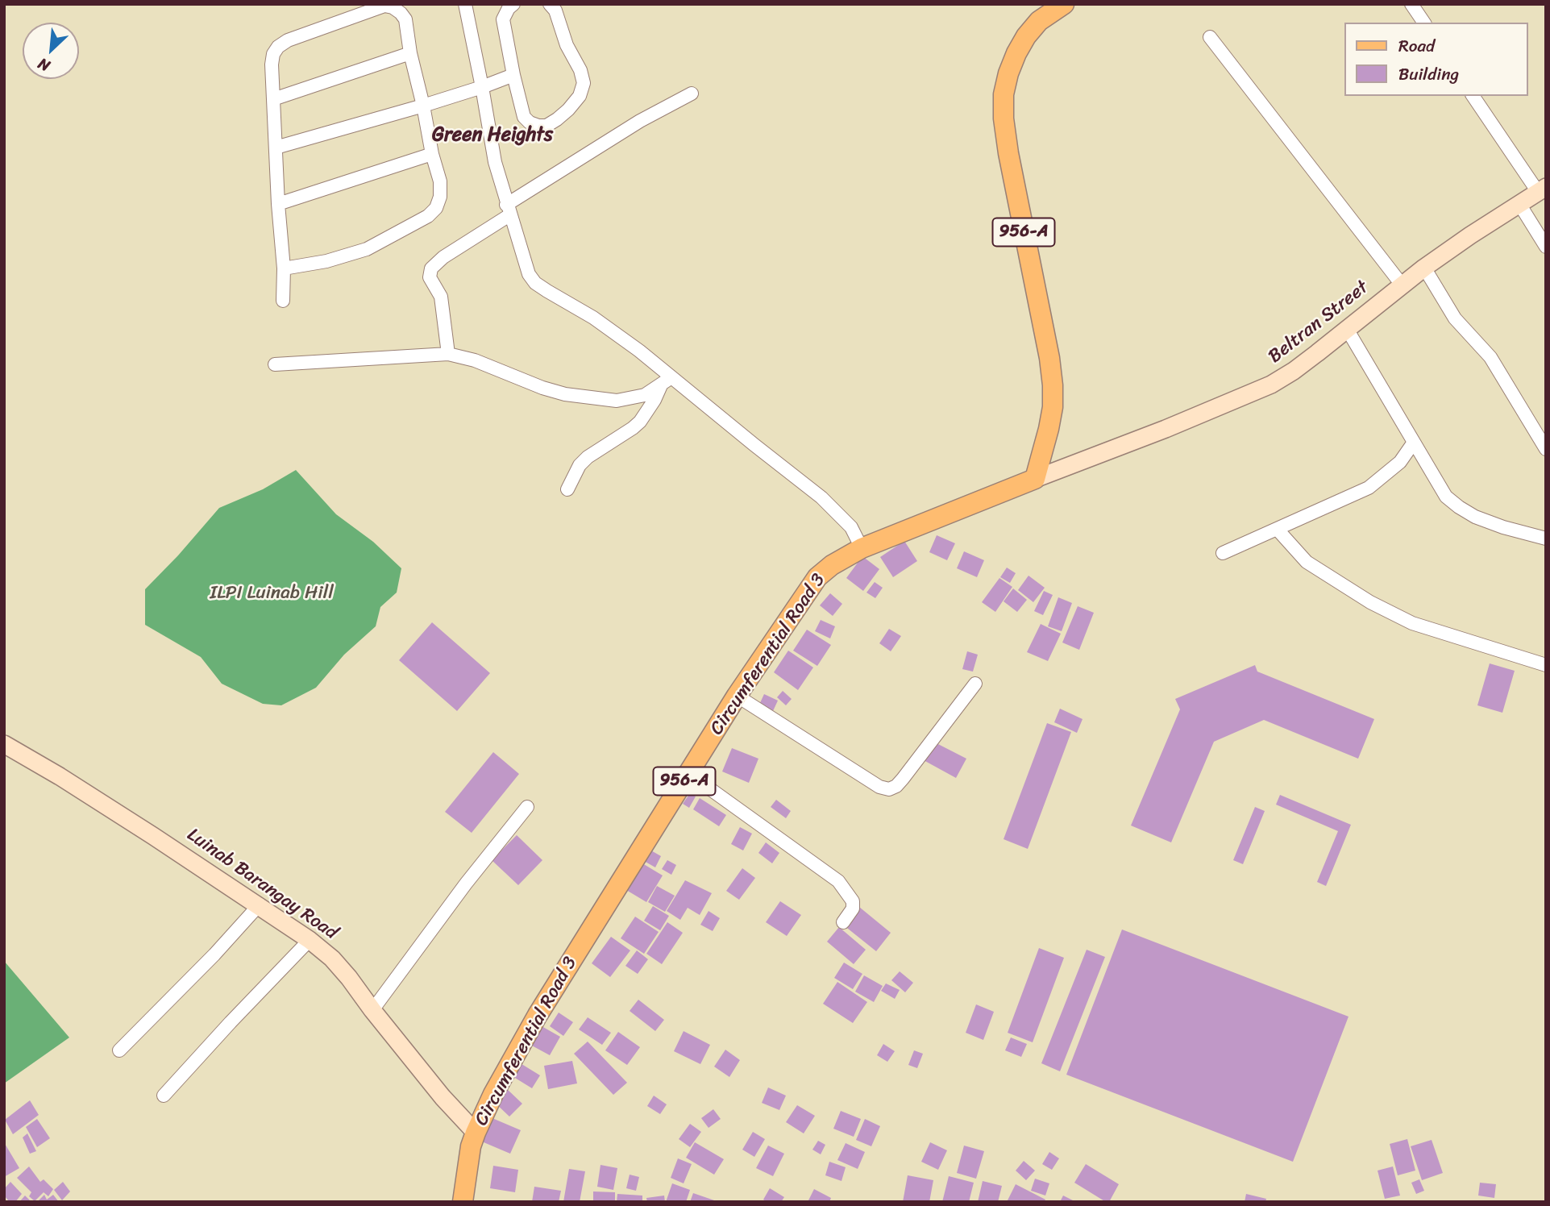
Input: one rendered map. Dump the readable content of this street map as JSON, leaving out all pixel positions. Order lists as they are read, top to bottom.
{
  "streets": {
    "main road": ["956-A", "Circumferential Road 3"],
    "street": ["Beltran Street", "Luinab Barangay Road"]
  },
  "crossings": [
    ["956-A", "Beltran Street"],
    ["956-A", "Circumferential Road 3"],
    ["Beltran Street", "Circumferential Road 3"],
    ["Circumferential Road 3", "Luinab Barangay Road"]
  ],
  "districts": ["Green Heights"],
  "parks": ["ILPI Luinab Hill"],
  "legend": ["Road", "Building"],
  "north": "bottom left"
}
